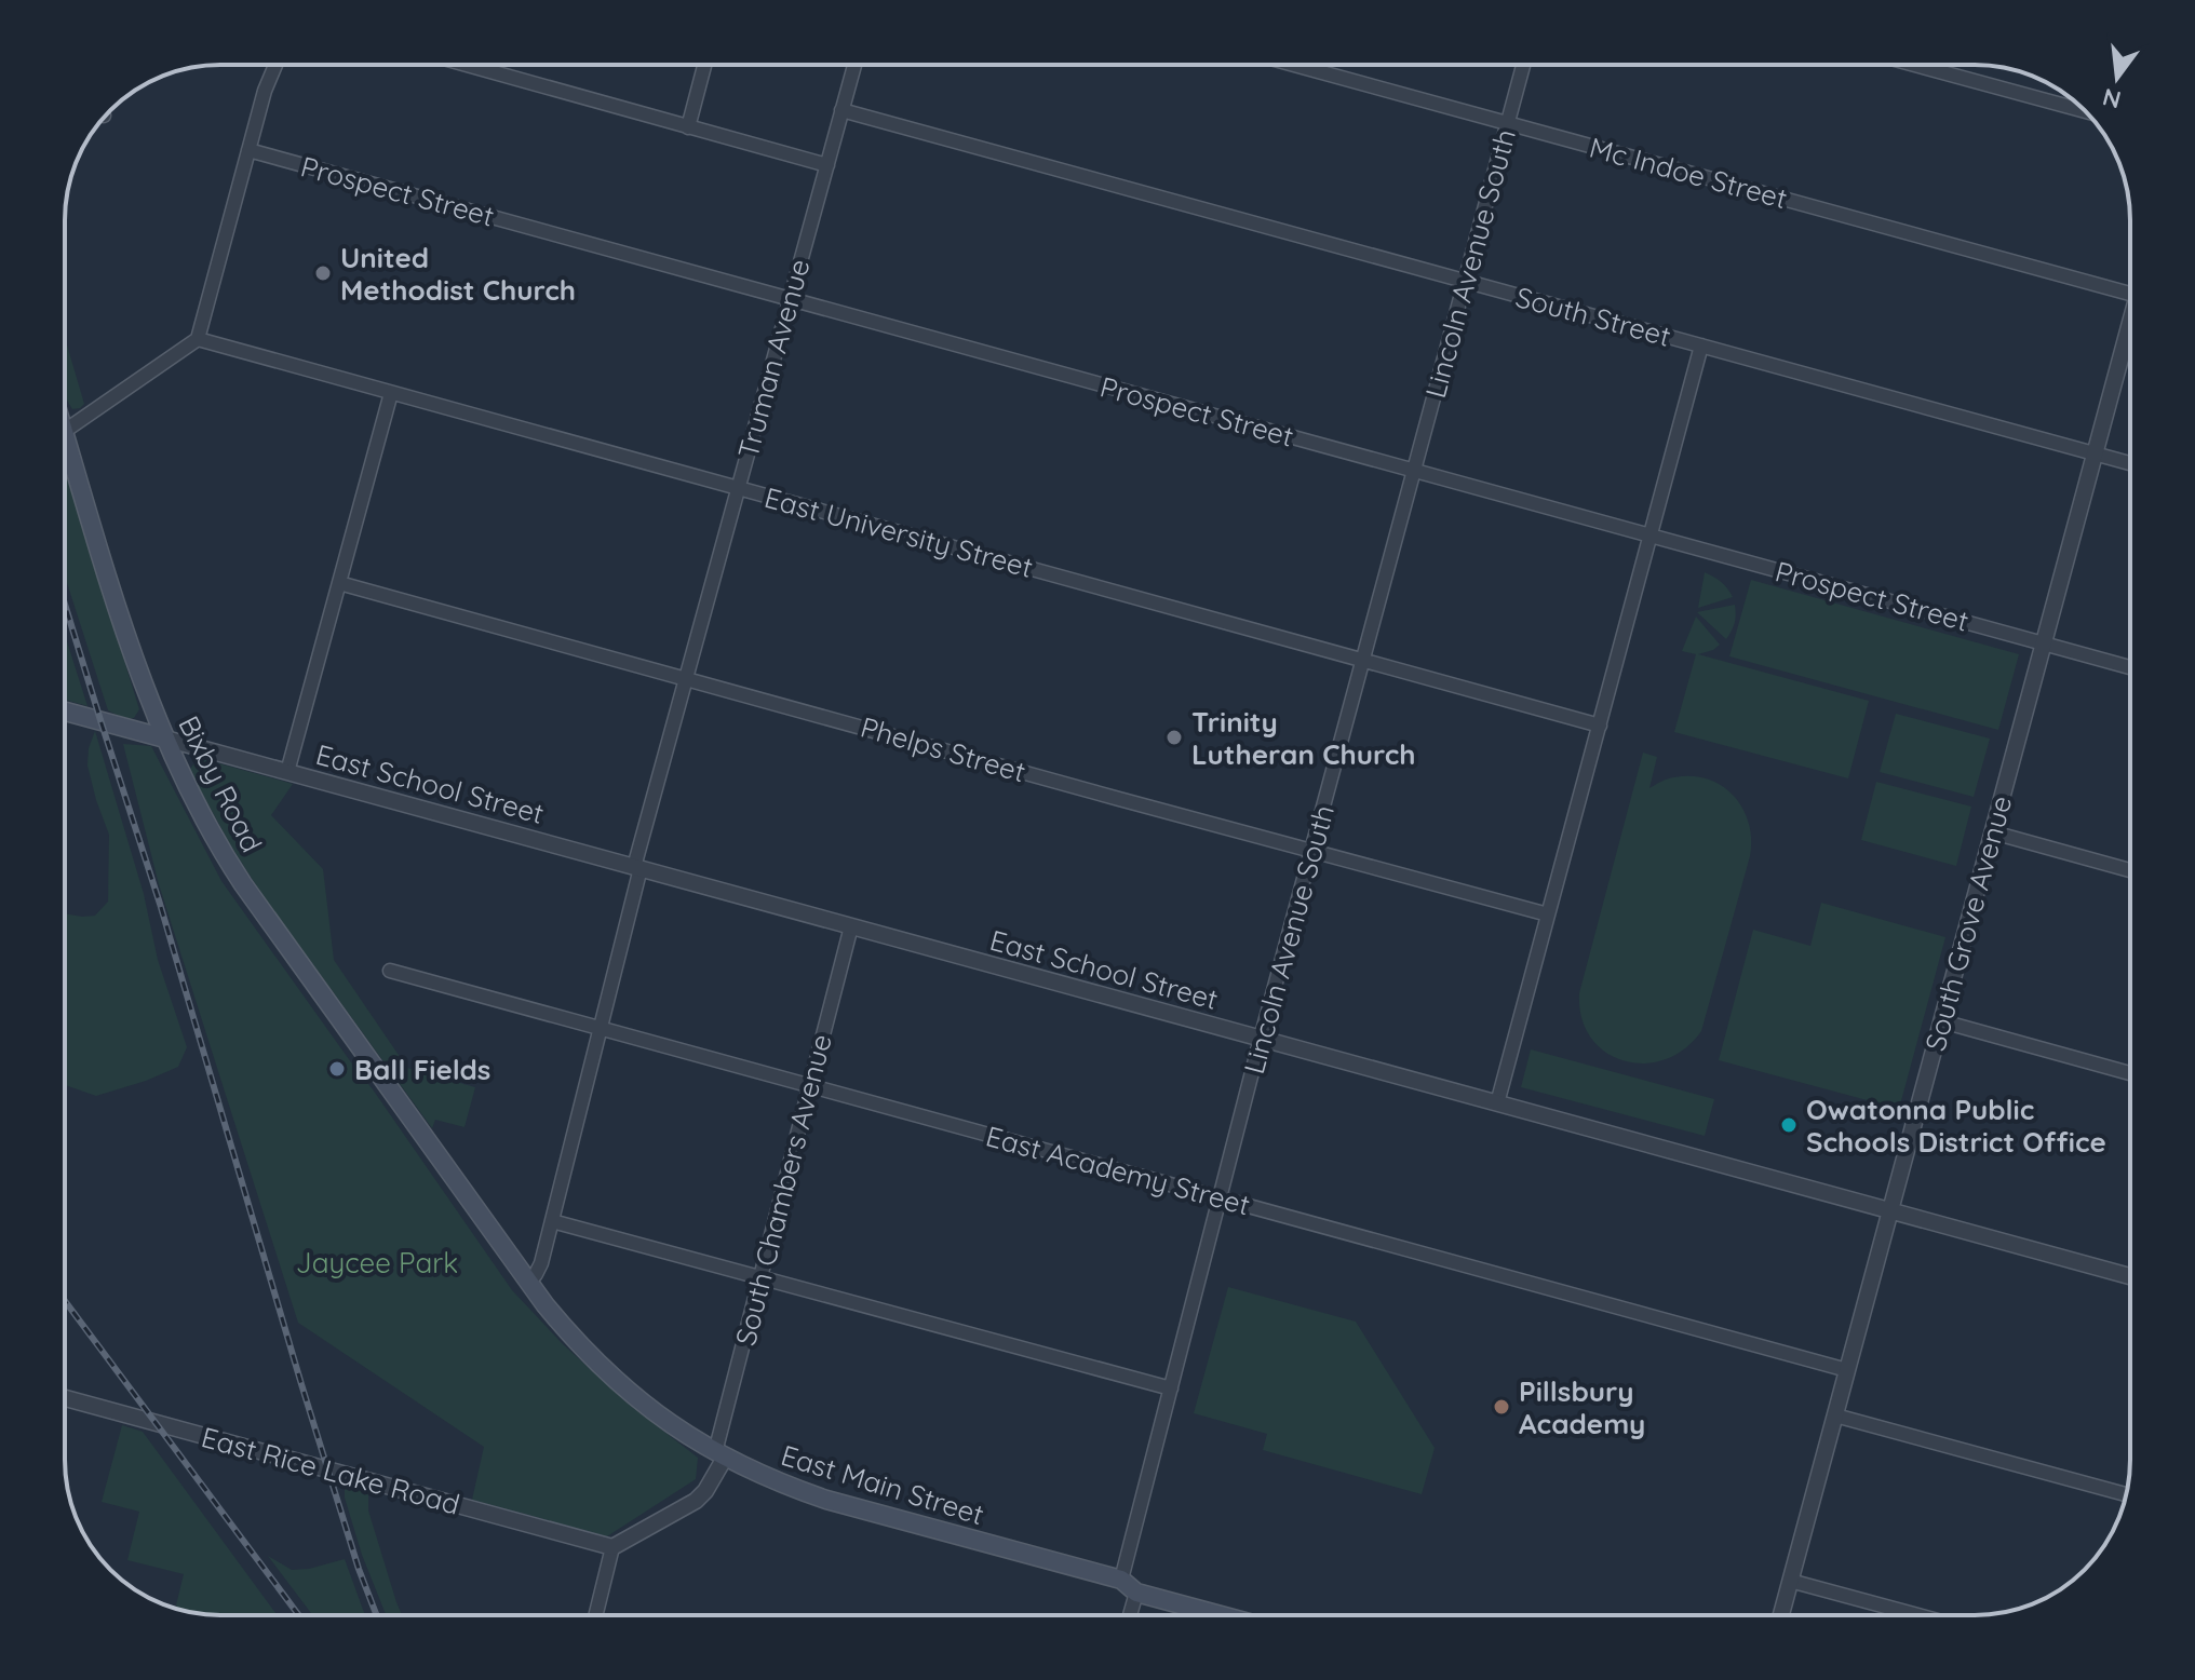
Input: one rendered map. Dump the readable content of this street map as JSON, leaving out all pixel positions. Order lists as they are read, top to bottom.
{
  "streets": {
    "main road": ["Bixby Road", "East School Street", "East Main Street"],
    "street": [
      "Mc Indoe Street",
      "Prospect Street",
      "Lincoln Avenue South",
      "South Street",
      "Truman Avenue",
      "East University Street",
      "Phelps Street",
      "South Grove Avenue",
      "East Academy Street",
      "South Chambers Avenue",
      "East Rice Lake Road"
    ]
  },
  "crossings": [
    ["Mc Indoe Street", "Lincoln Avenue South"],
    ["Prospect Street", "Lincoln Avenue South"],
    ["Prospect Street", "Truman Avenue"],
    ["Prospect Street", "South Grove Avenue"],
    ["Lincoln Avenue South", "South Street"],
    ["Lincoln Avenue South", "East University Street"],
    ["Lincoln Avenue South", "Phelps Street"],
    ["Lincoln Avenue South", "East School Street"],
    ["Lincoln Avenue South", "East Academy Street"],
    ["Lincoln Avenue South", "East Main Street"],
    ["South Street", "Truman Avenue"],
    ["South Street", "South Grove Avenue"],
    ["Truman Avenue", "East University Street"],
    ["Truman Avenue", "Phelps Street"],
    ["Truman Avenue", "East School Street"],
    ["Truman Avenue", "East Academy Street"],
    ["Truman Avenue", "East Main Street"],
    ["Bixby Road", "East School Street"],
    ["Bixby Road", "East Main Street"],
    ["East School Street", "South Grove Avenue"],
    ["East School Street", "South Chambers Avenue"],
    ["South Grove Avenue", "East Academy Street"],
    ["East Academy Street", "South Chambers Avenue"],
    ["South Chambers Avenue", "East Rice Lake Road"],
    ["South Chambers Avenue", "East Main Street"]
  ],
  "parks": ["Jaycee Park"],
  "places": [
    "United Methodist Church",
    "Trinity Lutheran Church",
    "Ball Fields",
    "Owatonna Public Schools District Office",
    "Pillsbury Academy"
  ],
  "north": "bottom"
}
